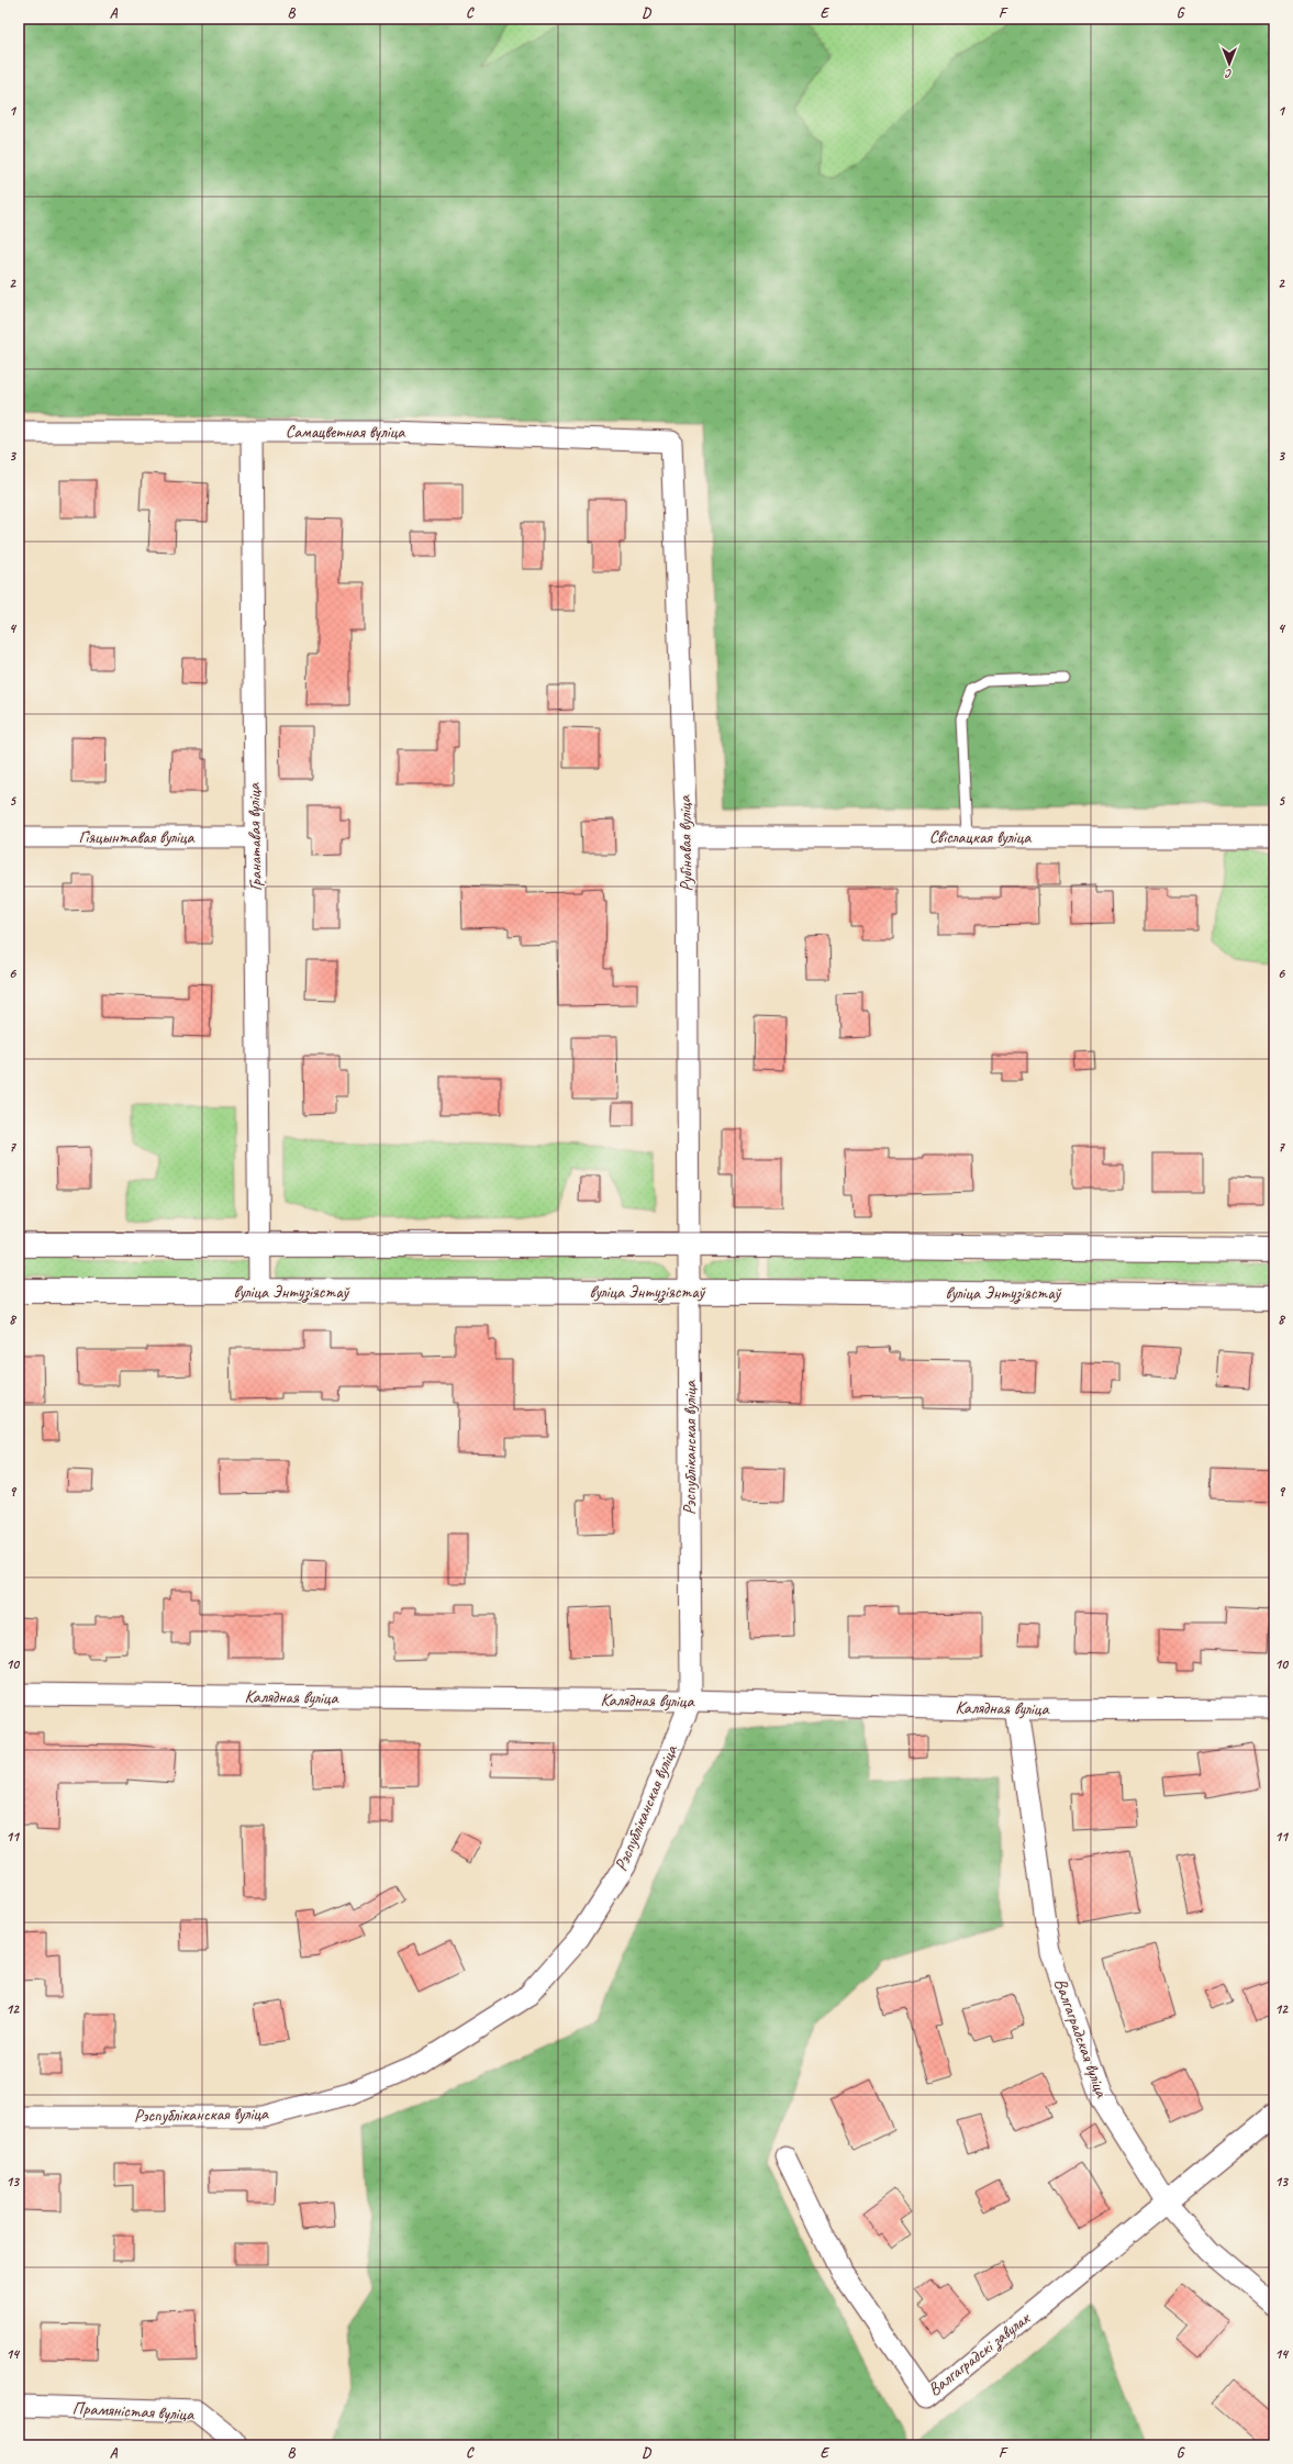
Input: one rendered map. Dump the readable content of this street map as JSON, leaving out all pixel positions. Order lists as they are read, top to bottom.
{
  "streets": {
    "street": [
      "Самацветная вуліца",
      "Гіяцынтавая вуліца",
      "Гранатавая вуліца",
      "Свіслацкая вуліца",
      "Рубінавая вуліца",
      "вуліца Энтузіястаў",
      "Рэспубліканская вуліца",
      "Калядная вуліца",
      "Валгаградская вуліца",
      "Валгаградскі завулак",
      "Прамяністая вуліца"
    ]
  },
  "crossings": [
    ["Самацветная вуліца", "Гранатавая вуліца"],
    ["Самацветная вуліца", "Рубінавая вуліца"],
    ["Гіяцынтавая вуліца", "Гранатавая вуліца"],
    ["Гранатавая вуліца", "вуліца Энтузіястаў"],
    ["Свіслацкая вуліца", "Рубінавая вуліца"],
    ["Рубінавая вуліца", "вуліца Энтузіястаў"],
    ["Рубінавая вуліца", "Рэспубліканская вуліца"],
    ["вуліца Энтузіястаў", "Рэспубліканская вуліца"],
    ["Рэспубліканская вуліца", "Калядная вуліца"],
    ["Калядная вуліца", "Валгаградская вуліца"],
    ["Валгаградская вуліца", "Валгаградскі завулак"]
  ],
  "north": "bottom",
  "grid": {
    "columns": [
      "A",
      "B",
      "C",
      "D",
      "E",
      "F",
      "G"
    ],
    "rows": [
      "1",
      "2",
      "3",
      "4",
      "5",
      "6",
      "7",
      "8",
      "9",
      "10",
      "11",
      "12",
      "13",
      "14"
    ]
  }
}
